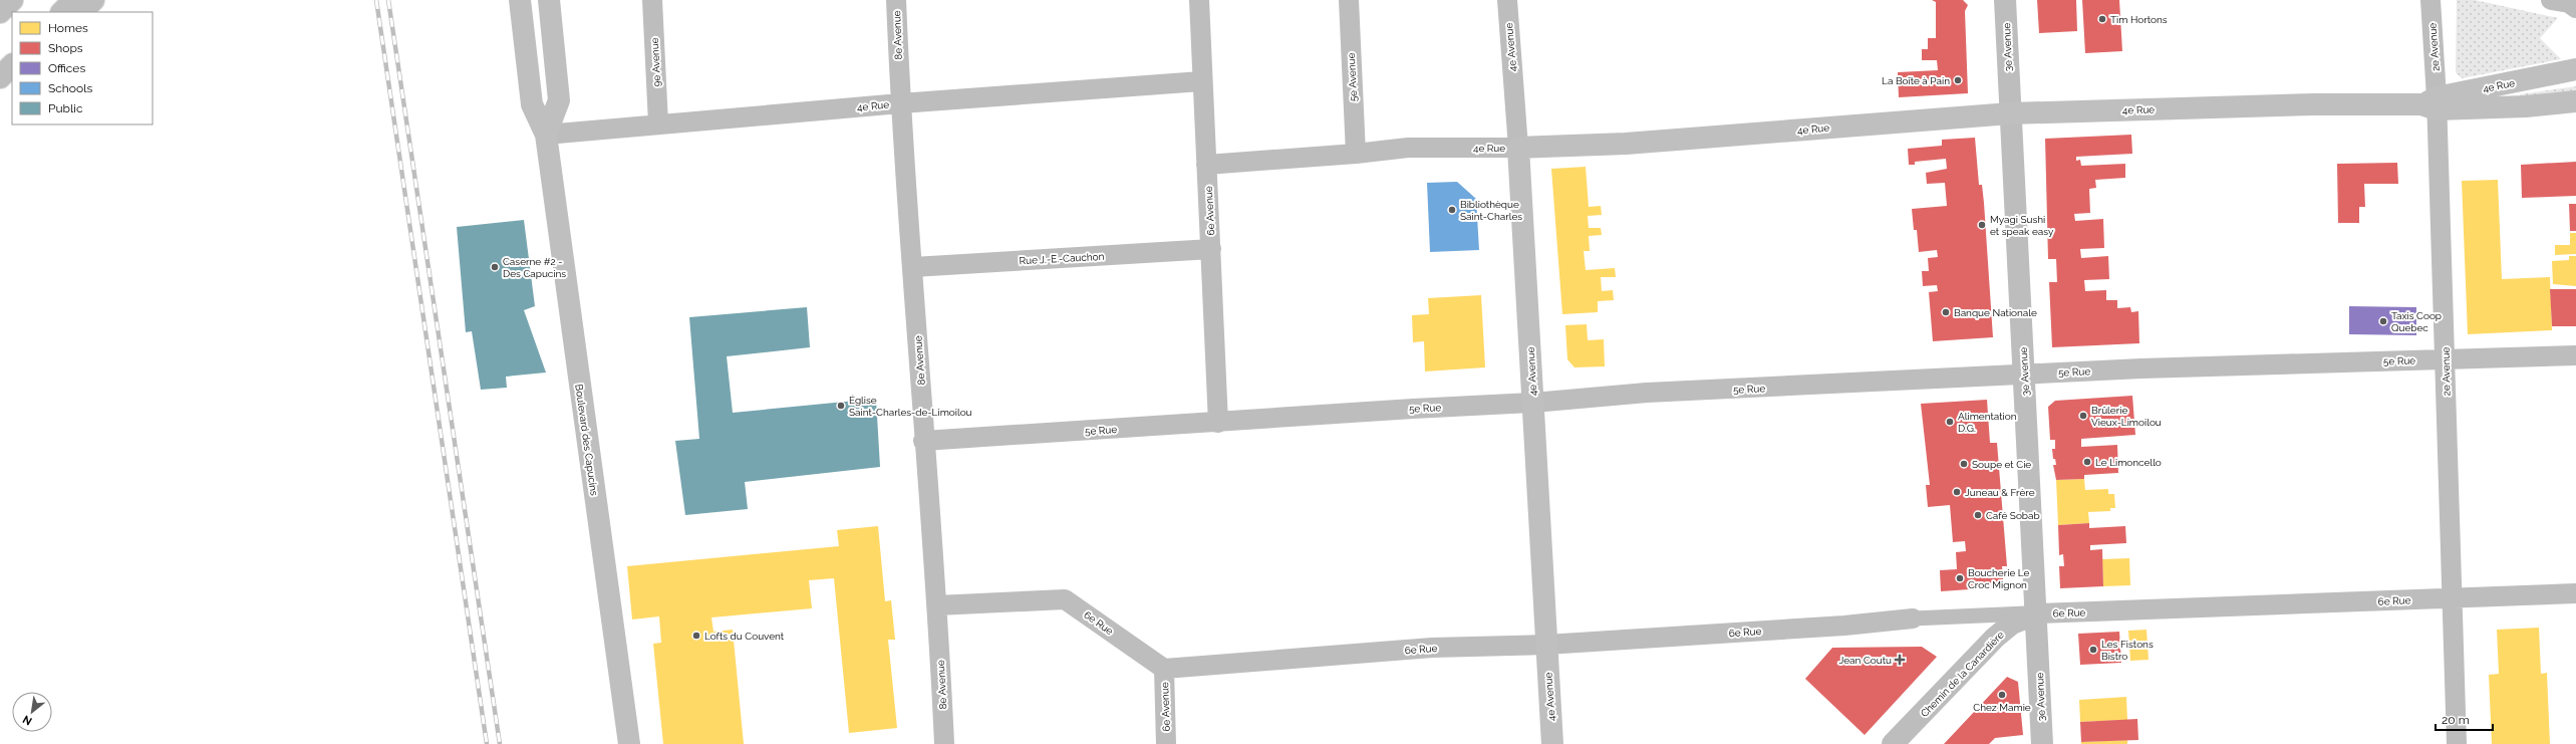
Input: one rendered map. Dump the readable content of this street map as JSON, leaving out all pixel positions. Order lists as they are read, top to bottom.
{
  "streets": {
    "main road": [
      "4e Avenue",
      "3e Avenue",
      "4e Rue",
      "Boulevard des Capucins",
      "Chemin de la Canardière"
    ],
    "street": [
      "8e Avenue",
      "2e Avenue",
      "9e Avenue",
      "5e Avenue",
      "6e Avenue",
      "Rue J.-E.-Cauchon",
      "5e Rue",
      "6e Rue"
    ]
  },
  "crossings": [
    ["8e Avenue", "4e Rue"],
    ["8e Avenue", "Rue J.-E.-Cauchon"],
    ["8e Avenue", "5e Rue"],
    ["8e Avenue", "6e Rue"],
    ["4e Avenue", "4e Rue"],
    ["4e Avenue", "5e Rue"],
    ["4e Avenue", "6e Rue"],
    ["3e Avenue", "4e Rue"],
    ["3e Avenue", "5e Rue"],
    ["3e Avenue", "6e Rue"],
    ["3e Avenue", "Chemin de la Canardière"],
    ["2e Avenue", "4e Rue"],
    ["2e Avenue", "5e Rue"],
    ["2e Avenue", "6e Rue"],
    ["9e Avenue", "4e Rue"],
    ["5e Avenue", "4e Rue"],
    ["4e Rue", "6e Avenue"],
    ["4e Rue", "Boulevard des Capucins"],
    ["6e Avenue", "Rue J.-E.-Cauchon"],
    ["6e Avenue", "5e Rue"],
    ["6e Avenue", "6e Rue"],
    ["6e Rue", "Chemin de la Canardière"]
  ],
  "places": {
    "other": [
      "Tim Hortons",
      "La Boîte à Pain",
      "Bibliothèque Saint-Charles",
      "Myagi Sushi et speak easy",
      "Caserne #2 - Des Capucins",
      "Banque Nationale",
      "Taxis Coop Quebec",
      "Église Saint-Charles-de-Limoilou",
      "Brûlerie Vieux-Limoilou",
      "Alimentation D.G.",
      "Le Limoncello",
      "Soupe et Cie",
      "Juneau & Frère",
      "Café Sobab",
      "Boucherie Le Croc Mignon",
      "Lofts du Couvent",
      "Les Fistons Bistro",
      "Chez Mamie"
    ],
    "health": ["Jean Coutu"]
  },
  "legend": [
    "Homes",
    "Shops",
    "Offices",
    "Schools",
    "Public"
  ],
  "scale_bar": "20 m",
  "north": "bottom left"
}
